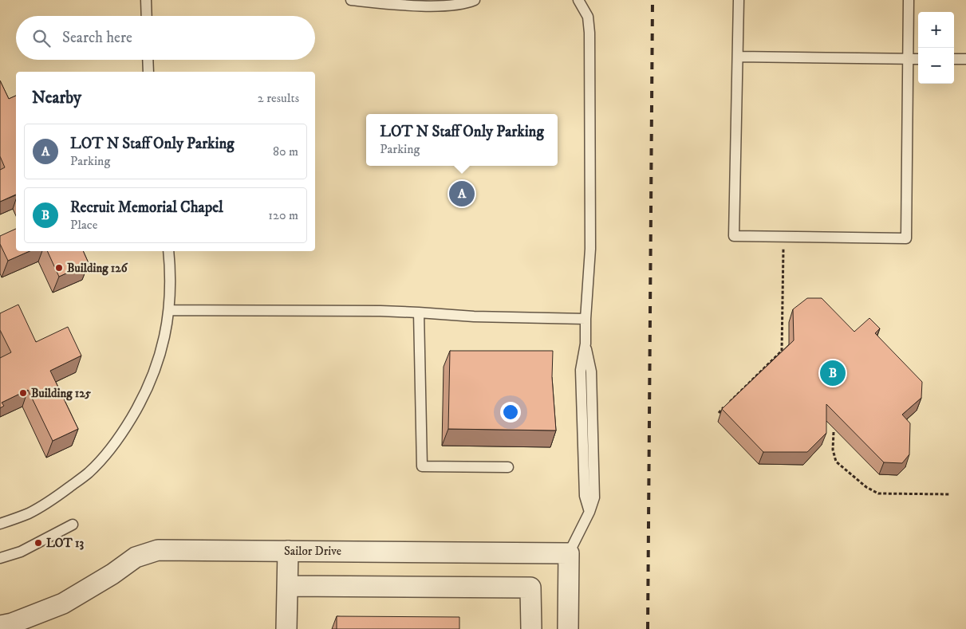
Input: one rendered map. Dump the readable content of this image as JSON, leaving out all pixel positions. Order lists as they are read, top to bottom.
{
  "streets": {
    "street": ["Sailor Drive"]
  },
  "places": ["Building 126", "Building 125", "LOT 13"],
  "page": {
    "map_buttons": ["+", "−"],
    "search": "Search here",
    "heading": ["Nearby", "2 results"],
    "popup": ["LOT N Staff Only Parking", "Parking"],
    "list": [
      {
        "mark": "A",
        "name": "LOT N Staff Only Parking",
        "note": "Parking",
        "value": "80 m"
      },
      {
        "mark": "B",
        "name": "Recruit Memorial Chapel",
        "note": "Place",
        "value": "120 m"
      }
    ],
    "pins": ["A", "B"]
  }
}
